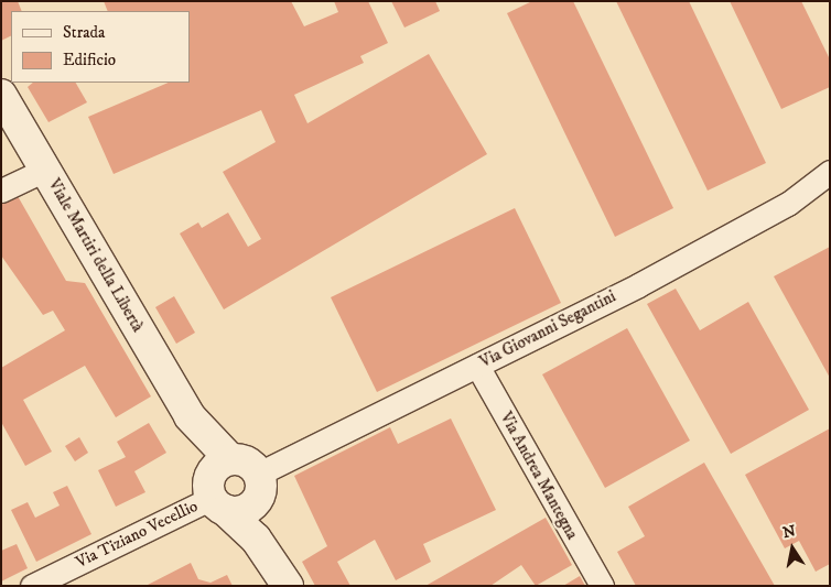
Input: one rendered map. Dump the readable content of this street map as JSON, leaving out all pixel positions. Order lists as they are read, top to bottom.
{
  "streets": {
    "street": [
      "Viale Martiri della Libertà",
      "Via Giovanni Segantini",
      "Via Andrea Mantegna",
      "Via Tiziano Vecellio"
    ]
  },
  "crossings": [
    ["Viale Martiri della Libertà", "Via Giovanni Segantini"],
    ["Viale Martiri della Libertà", "Via Tiziano Vecellio"],
    ["Via Giovanni Segantini", "Via Andrea Mantegna"]
  ],
  "legend": ["Strada", "Edificio"],
  "north": "top"
}
